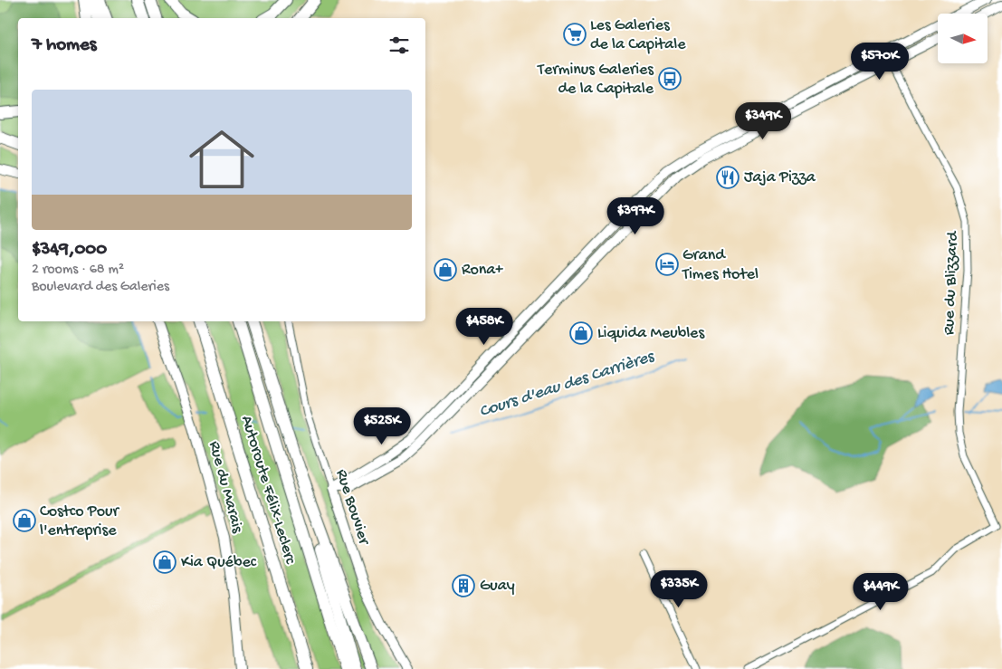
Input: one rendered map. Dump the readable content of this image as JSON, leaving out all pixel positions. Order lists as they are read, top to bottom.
{
  "streets": {
    "highway": ["Autoroute Félix-Leclerc"],
    "street": ["Rue du Blizzard", "Rue du Marais", "Rue Bouvier"]
  },
  "water": ["Cours d'eau des Carrières"],
  "places": {
    "supermarket": ["Les Galeries de la Capitale"],
    "bus stop": ["Terminus Galeries de la Capitale"],
    "restaurant": ["Jaja Pizza"],
    "hotel": ["Grand Times Hotel"],
    "shop": [
      "Rona+",
      "Liquida Meubles",
      "Costco Pour l'entreprise",
      "Kia Québec"
    ],
    "building": ["Guay"]
  },
  "north": "right",
  "page": {
    "heading": "7 homes",
    "price": [
      "$570K",
      "$349K",
      "$397K",
      "$458K",
      "$525K",
      "$335K",
      "$449K"
    ],
    "list": [
      {
        "name": "$349,000",
        "note": "2 rooms · 68 m² · Boulevard des Galeries"
      }
    ]
  }
}
